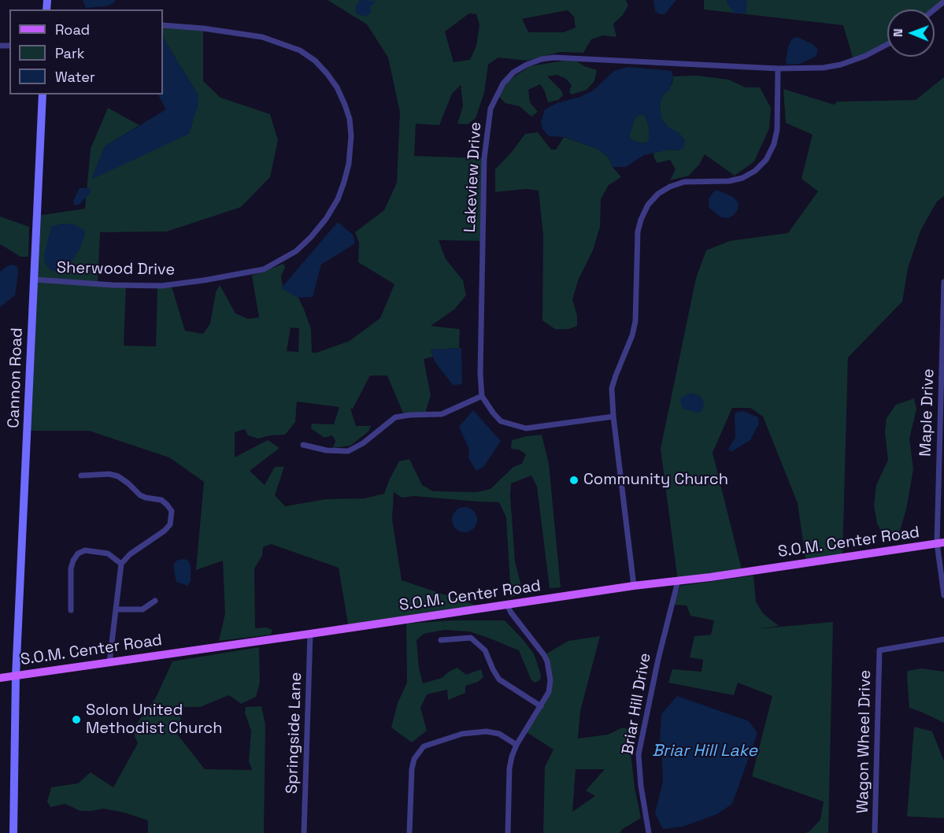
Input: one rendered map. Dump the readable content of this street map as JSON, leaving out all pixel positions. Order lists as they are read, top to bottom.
{
  "streets": {
    "main road": ["Cannon Road", "S.O.M. Center Road"],
    "street": [
      "Lakeview Drive",
      "Sherwood Drive",
      "Maple Drive",
      "Briar Hill Drive",
      "Springside Lane",
      "Wagon Wheel Drive"
    ]
  },
  "crossings": [
    ["Sherwood Drive", "Cannon Road"],
    ["Cannon Road", "S.O.M. Center Road"],
    ["Maple Drive", "S.O.M. Center Road"],
    ["S.O.M. Center Road", "Briar Hill Drive"],
    ["S.O.M. Center Road", "Springside Lane"]
  ],
  "water": ["Briar Hill Lake"],
  "places": ["Community Church", "Solon United Methodist Church"],
  "legend": ["Road", "Park", "Water"],
  "north": "left"
}
